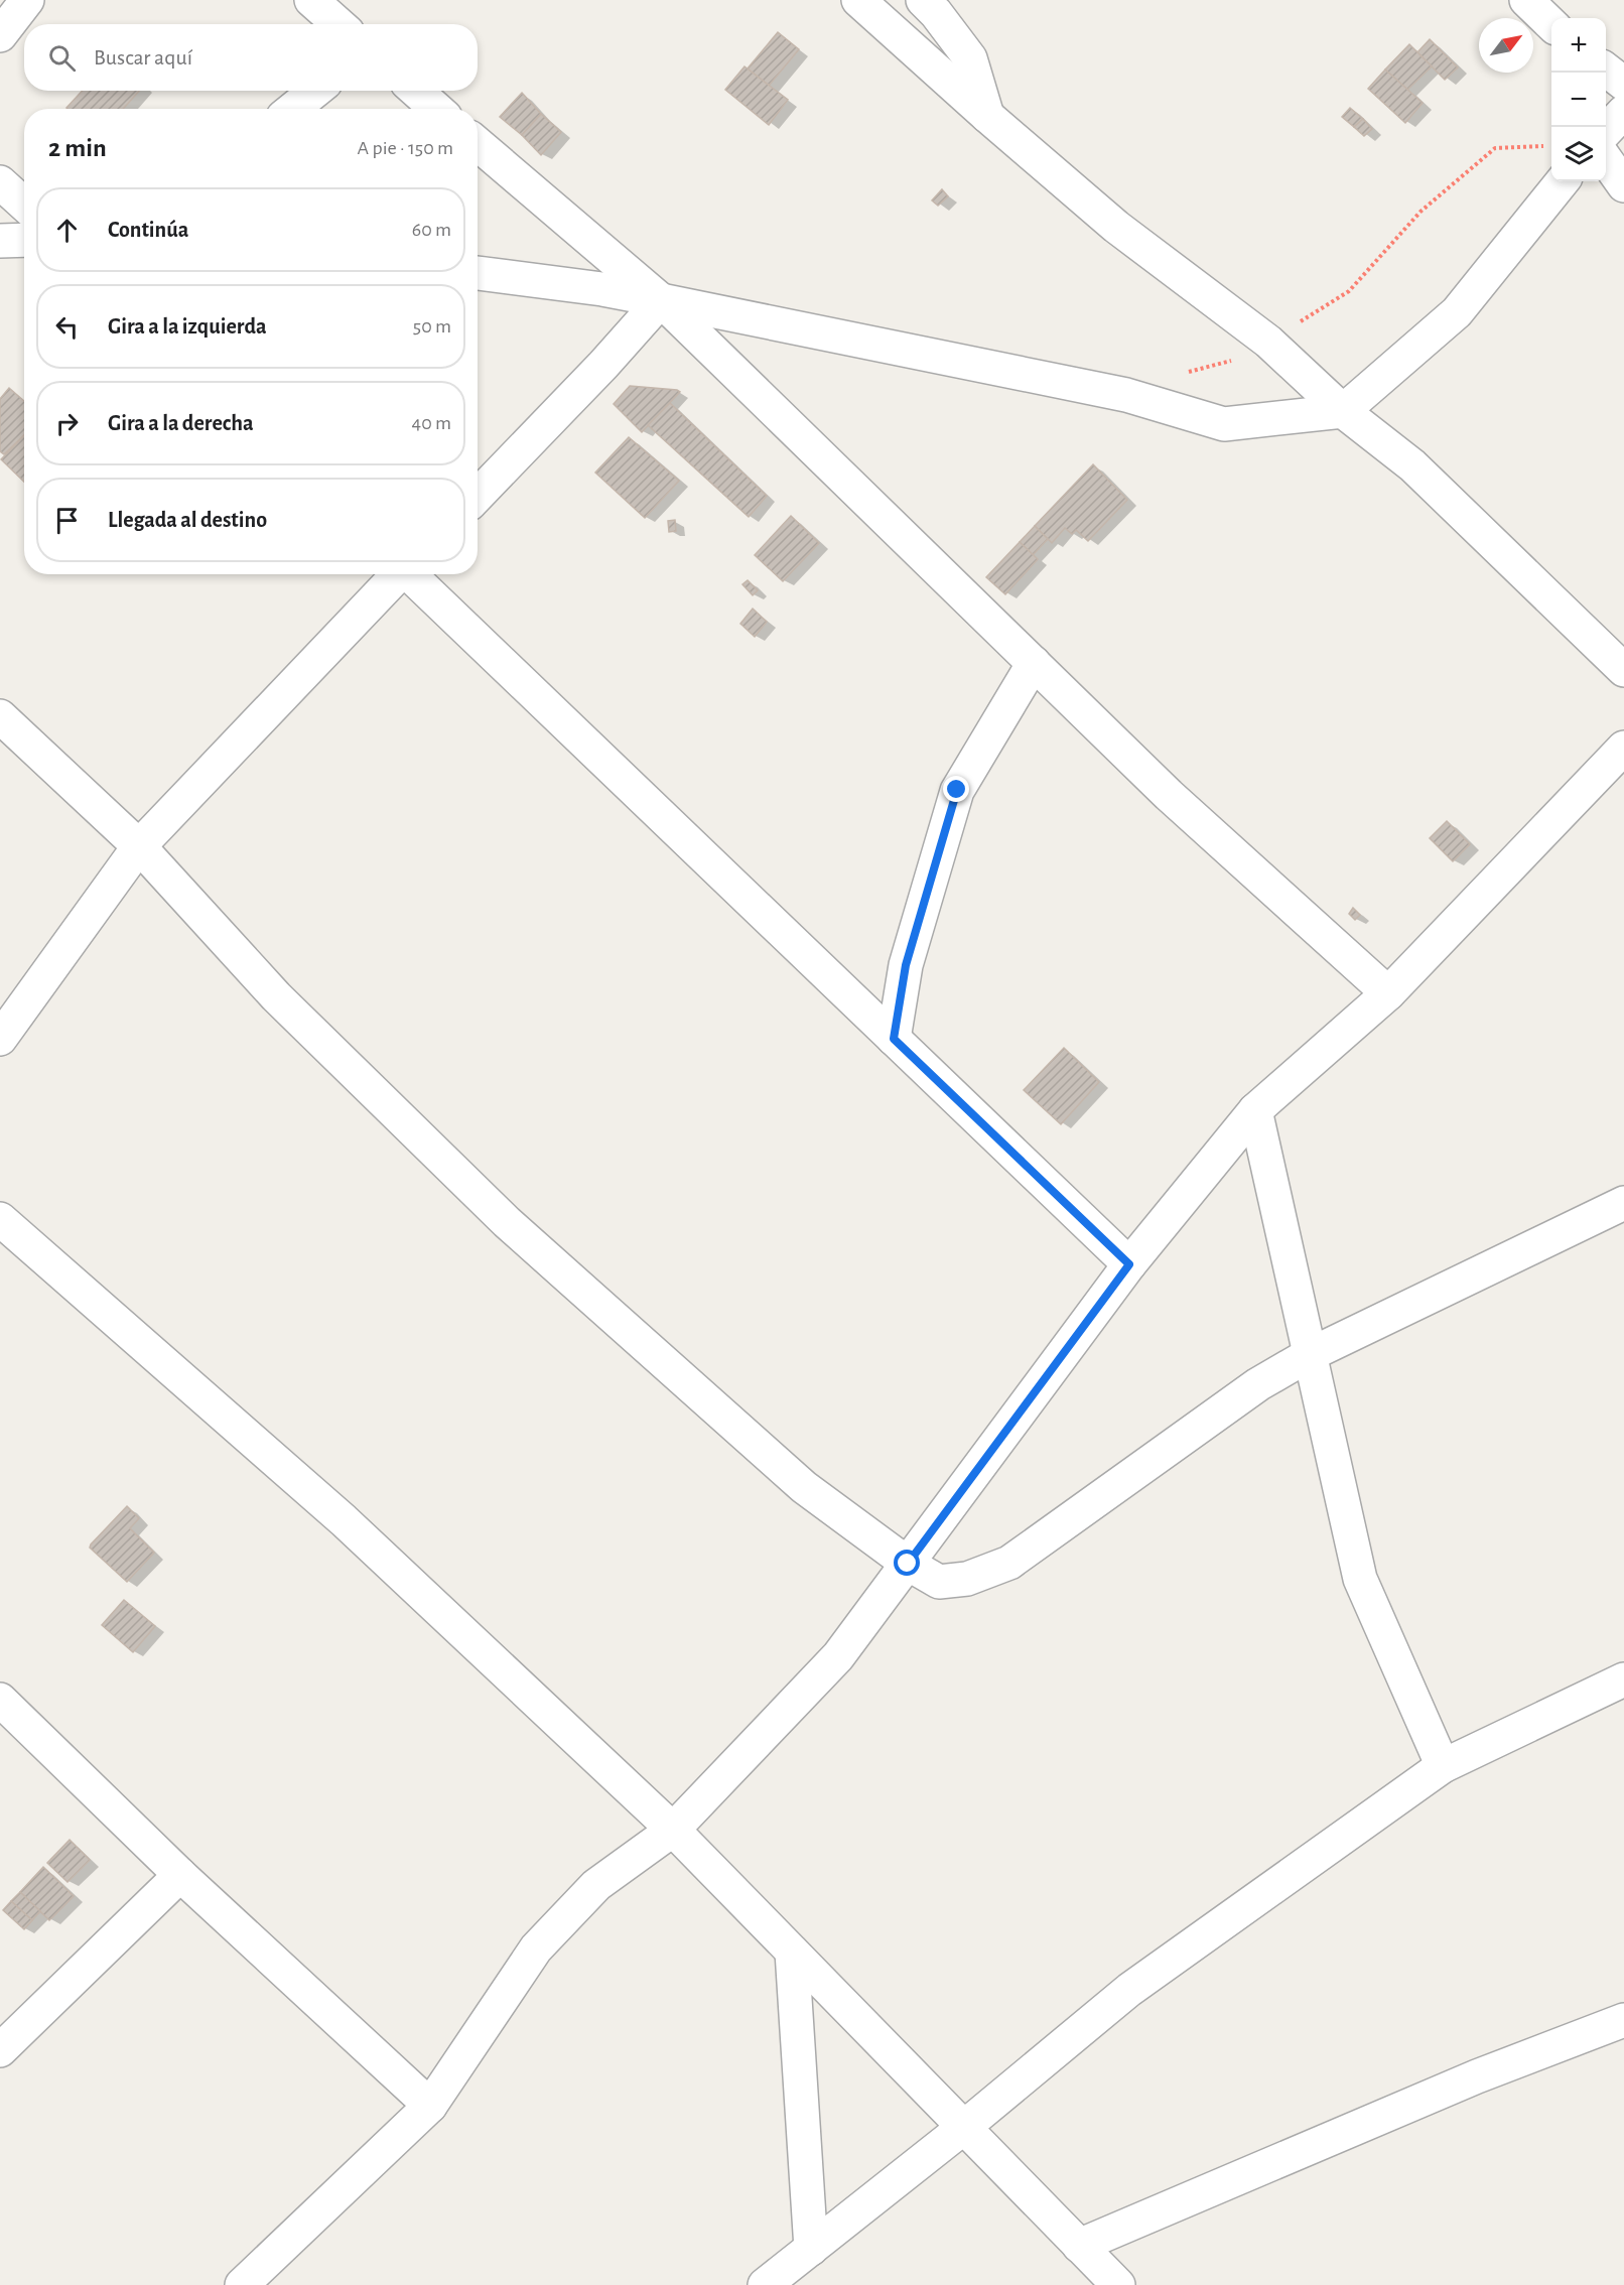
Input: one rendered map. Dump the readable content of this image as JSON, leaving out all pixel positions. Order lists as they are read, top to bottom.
{
  "north": "top right",
  "page": {
    "map_buttons": ["+", "−"],
    "search": "Buscar aquí",
    "heading": ["2 min", "A pie · 150 m"],
    "list": [
      ["Continúa", "60 m"],
      ["Gira a la izquierda", "50 m"],
      ["Gira a la derecha", "40 m"],
      "Llegada al destino"
    ]
  }
}
